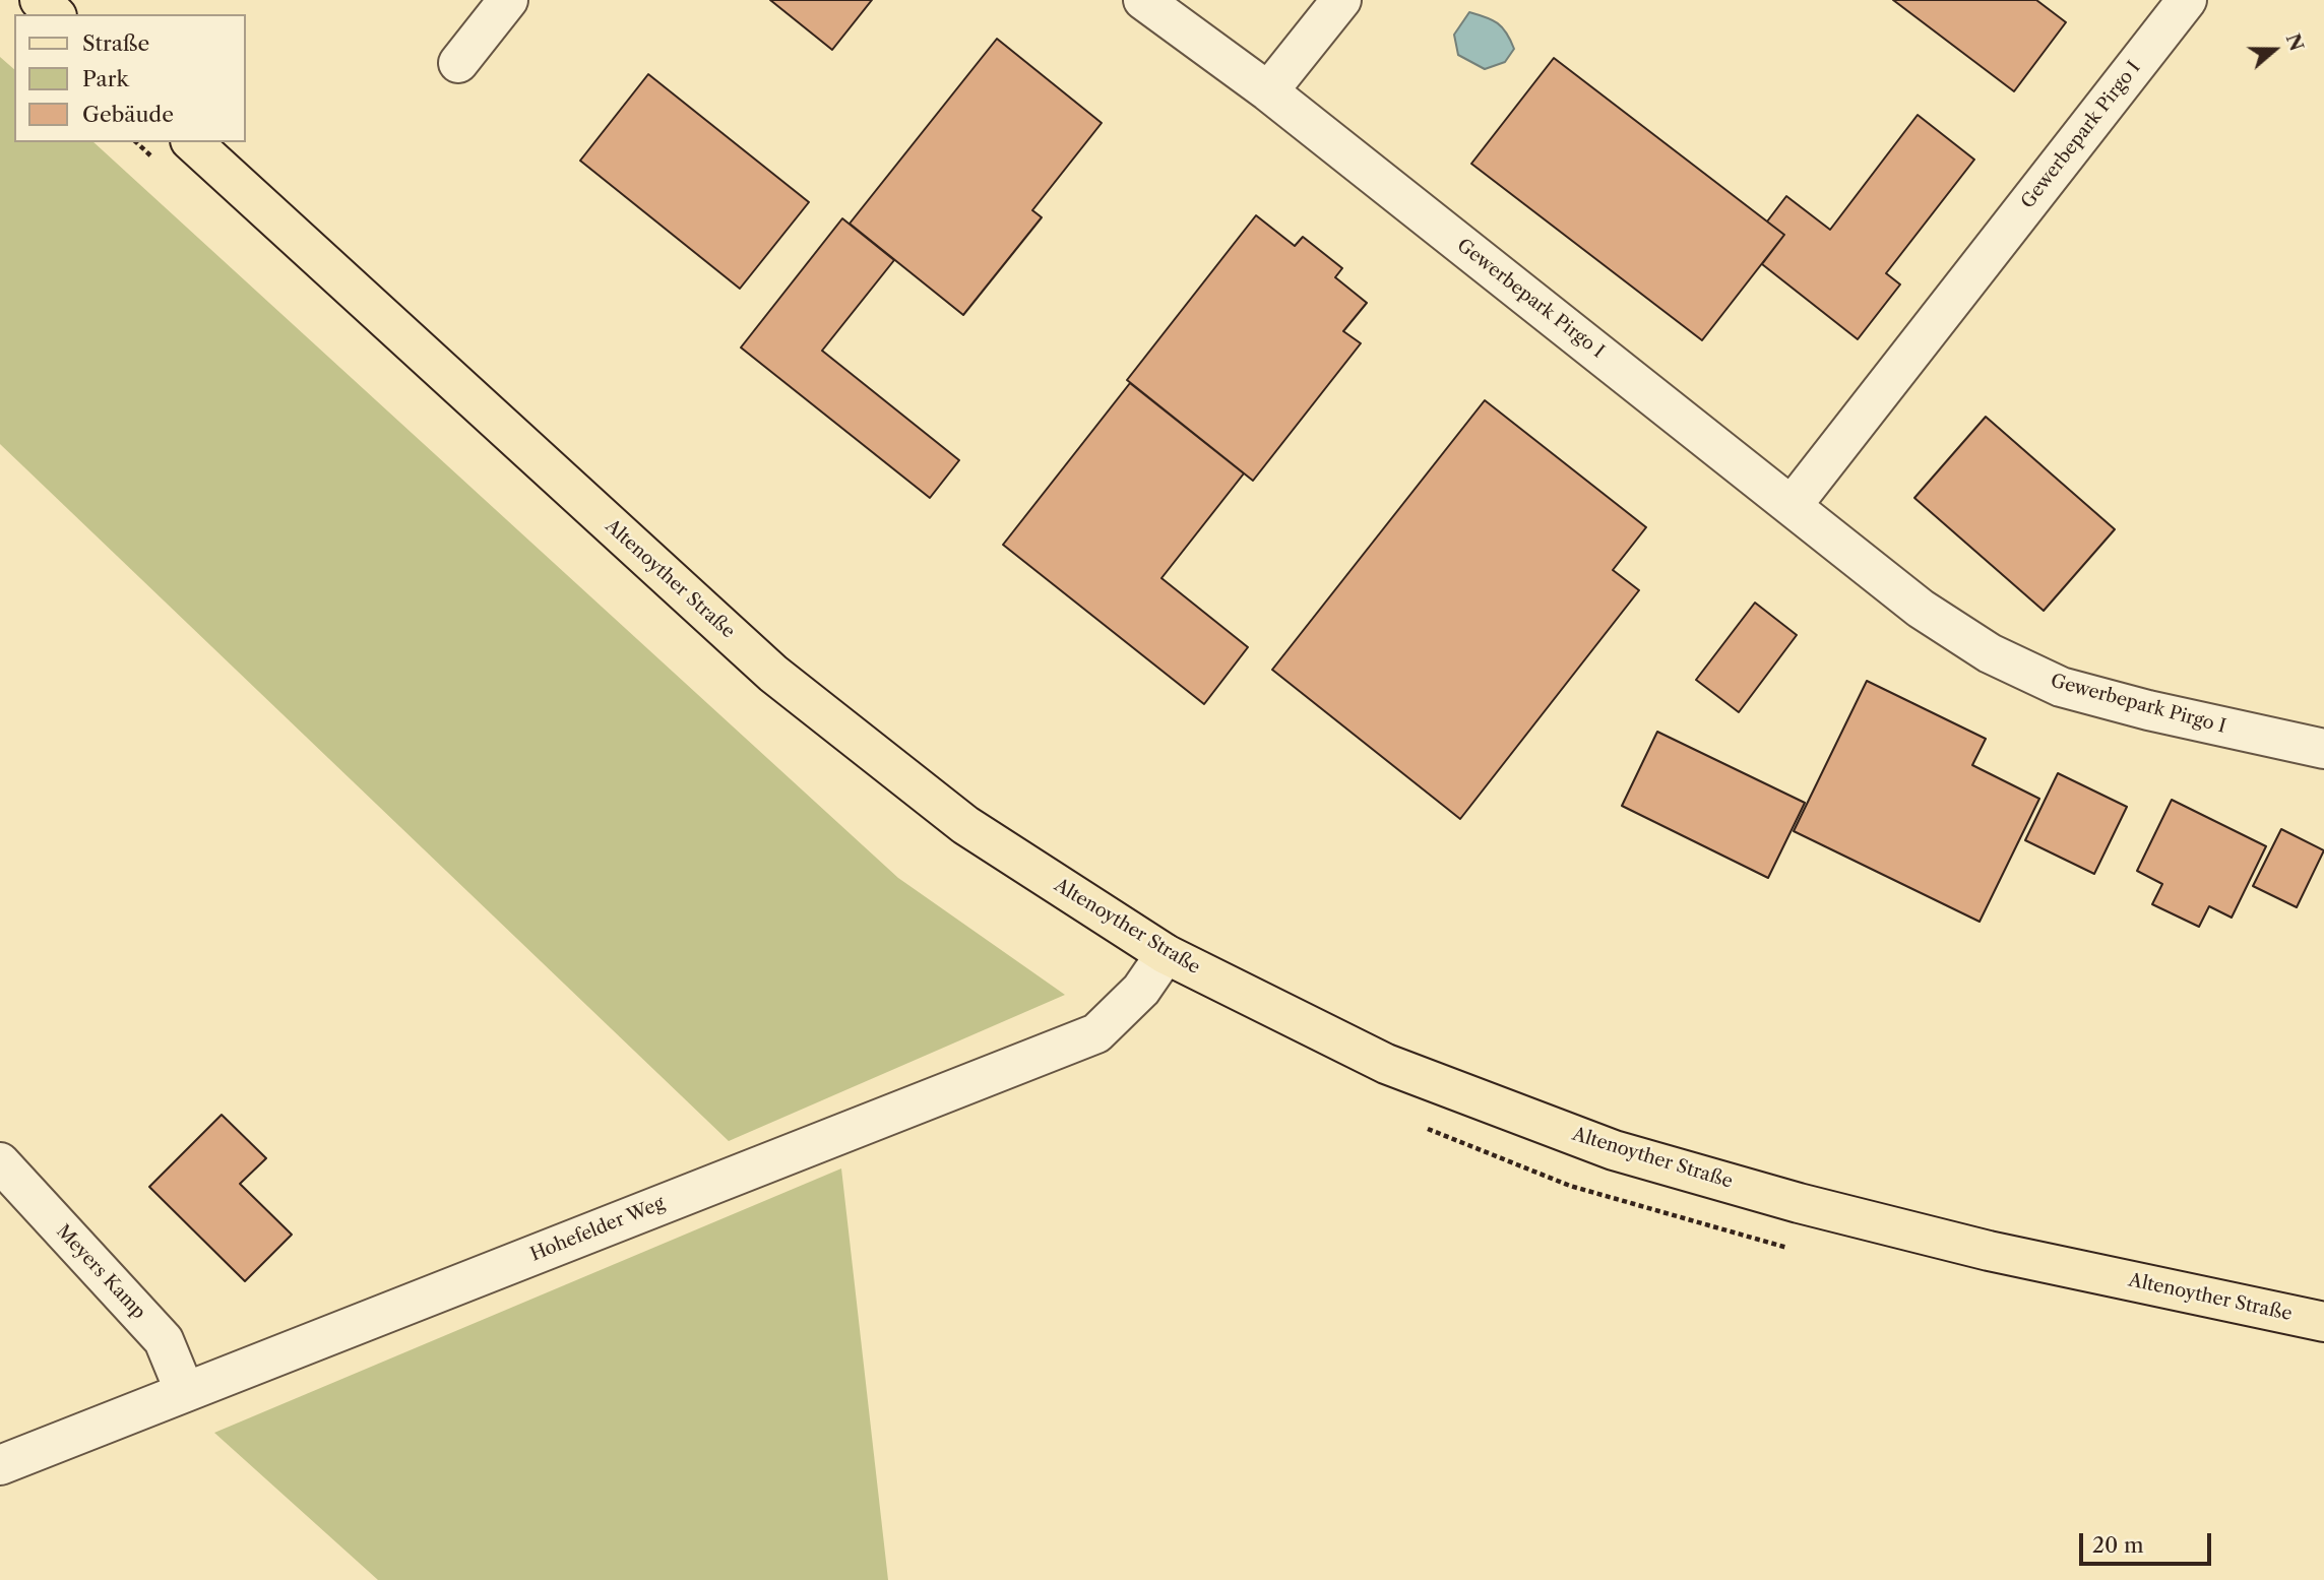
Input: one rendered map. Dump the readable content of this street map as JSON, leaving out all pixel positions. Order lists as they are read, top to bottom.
{
  "streets": {
    "main road": ["Altenoyther Straße"],
    "street": ["Gewerbepark Pirgo I", "Hohefelder Weg", "Meyers Kamp"]
  },
  "crossings": [
    ["Altenoyther Straße", "Hohefelder Weg"],
    ["Hohefelder Weg", "Meyers Kamp"]
  ],
  "legend": ["Straße", "Park", "Gebäude"],
  "scale_bar": "20 m",
  "north": "right"
}
